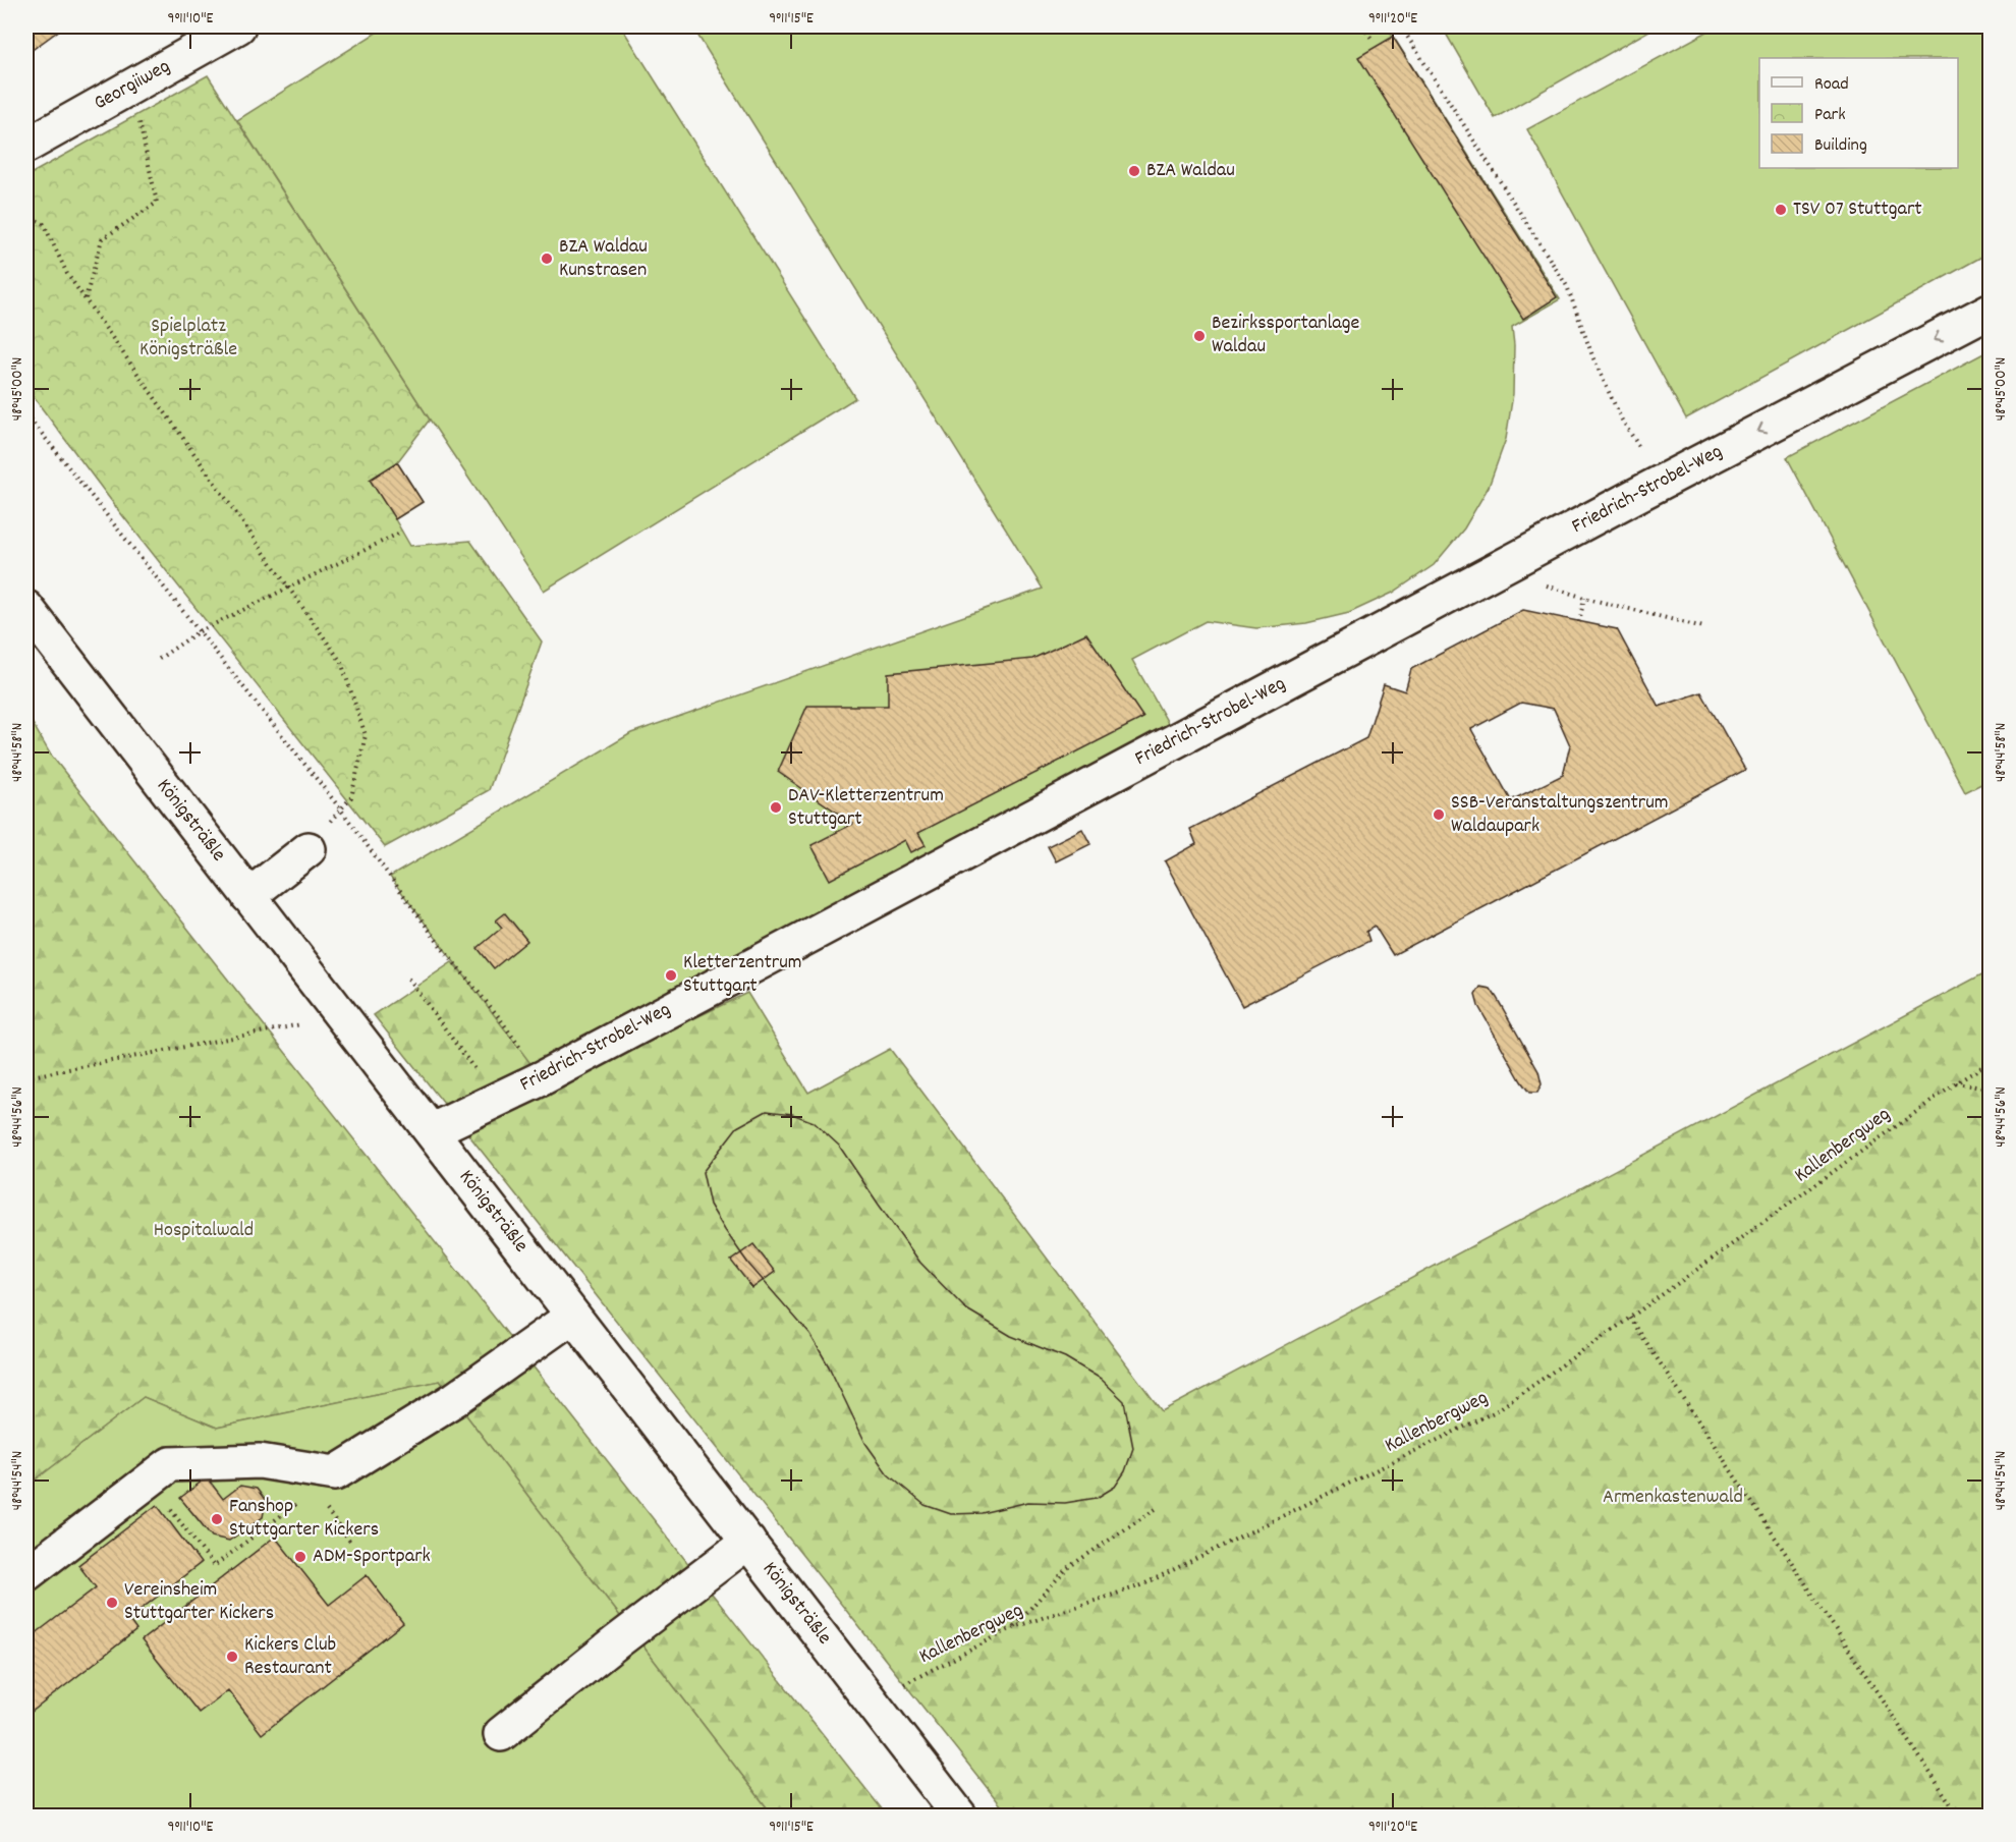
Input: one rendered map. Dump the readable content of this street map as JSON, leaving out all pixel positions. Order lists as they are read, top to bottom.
{
  "streets": {
    "street": ["Georgiiweg", "Friedrich-Strobel-Weg", "Königsträßle"],
    "path": ["Kallenbergweg"]
  },
  "crossings": [
    ["Friedrich-Strobel-Weg", "Königsträßle"],
    ["Königsträßle", "Kallenbergweg"]
  ],
  "parks": ["Spielplatz Königsträßle", "Hospitalwald", "Armenkastenwald"],
  "places": [
    "BZA Waldau",
    "TSV 07 Stuttgart",
    "BZA Waldau Kunstrasen",
    "Bezirkssportanlage Waldau",
    "DAV-Kletterzentrum Stuttgart",
    "SSB-Veranstaltungszentrum Waldaupark",
    "Kletterzentrum Stuttgart",
    "Fanshop Stuttgarter Kickers",
    "ADM-Sportpark",
    "Vereinsheim Stuttgarter Kickers",
    "Kickers Club Restaurant"
  ],
  "legend": ["Road", "Park", "Building"],
  "coordinates": [
    "9°11'10\"E",
    "9°11'15\"E",
    "9°11'20\"E",
    "48°45'00\"N",
    "48°44'58\"N",
    "48°44'56\"N",
    "48°44'54\"N"
  ]
}
